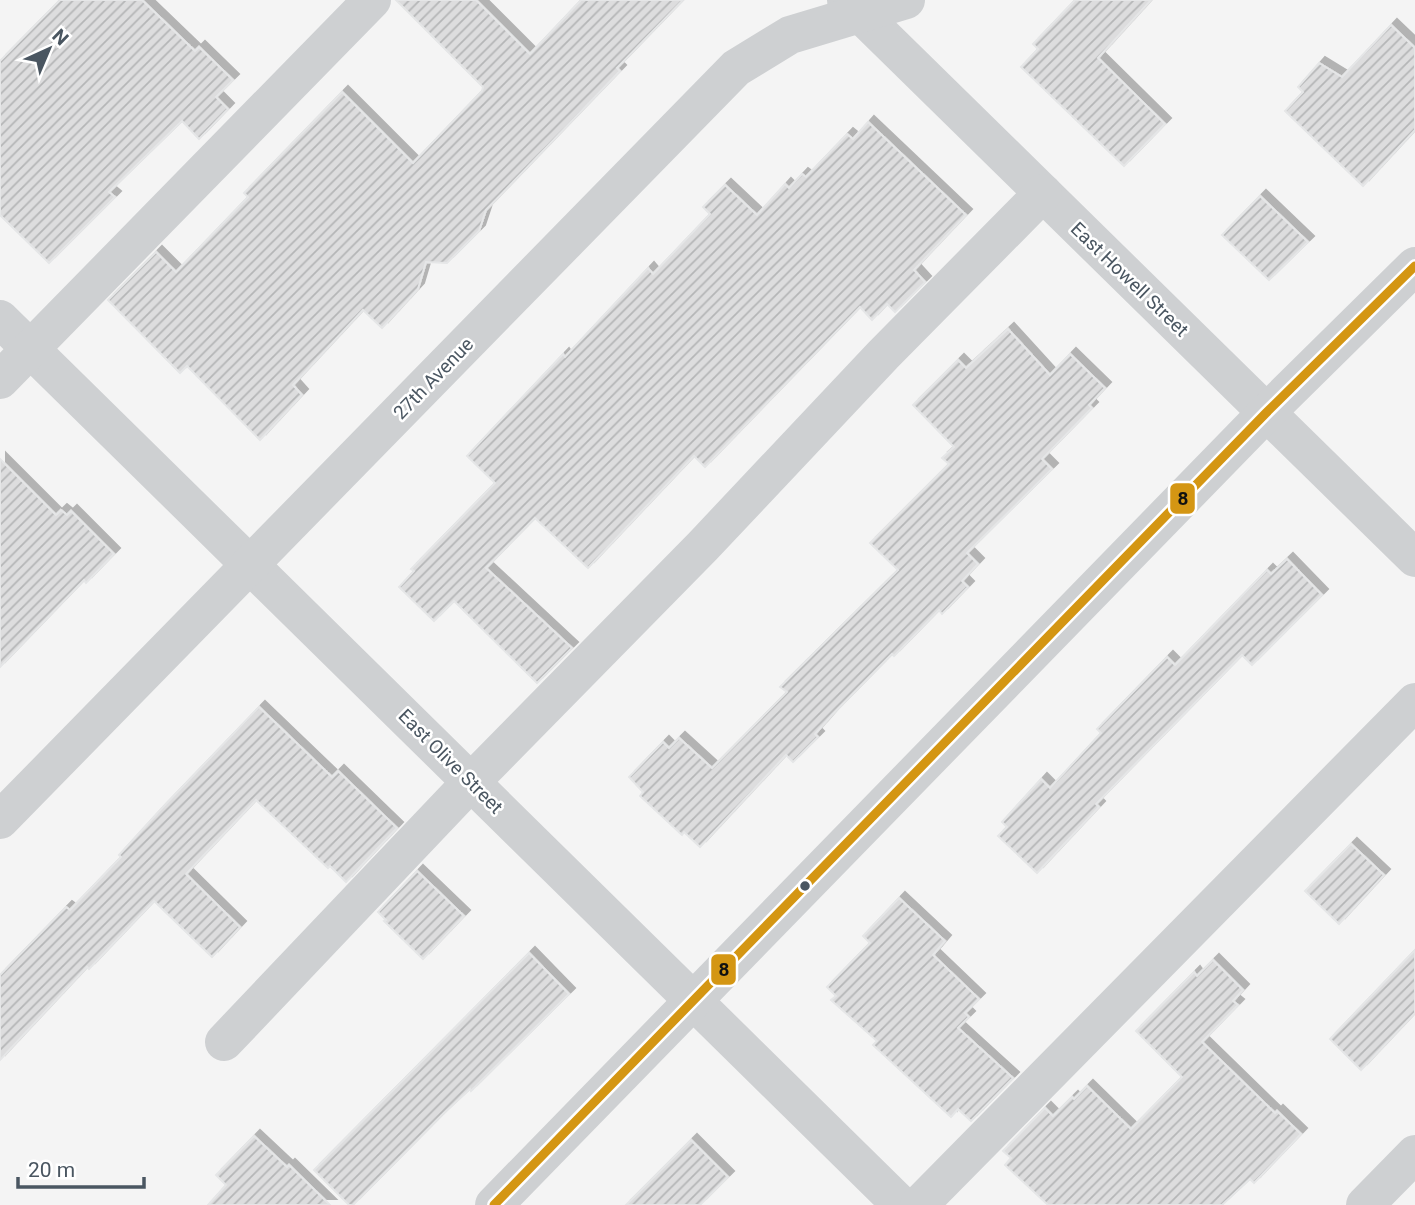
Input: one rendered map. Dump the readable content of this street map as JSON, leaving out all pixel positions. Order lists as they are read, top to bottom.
{
  "streets": {
    "street": ["East Howell Street", "27th Avenue", "East Olive Street"]
  },
  "crossings": [
    ["East Howell Street", "27th Avenue"],
    ["27th Avenue", "East Olive Street"]
  ],
  "lines": ["transit line 8"],
  "scale_bar": "20 m",
  "north": "top right"
}
